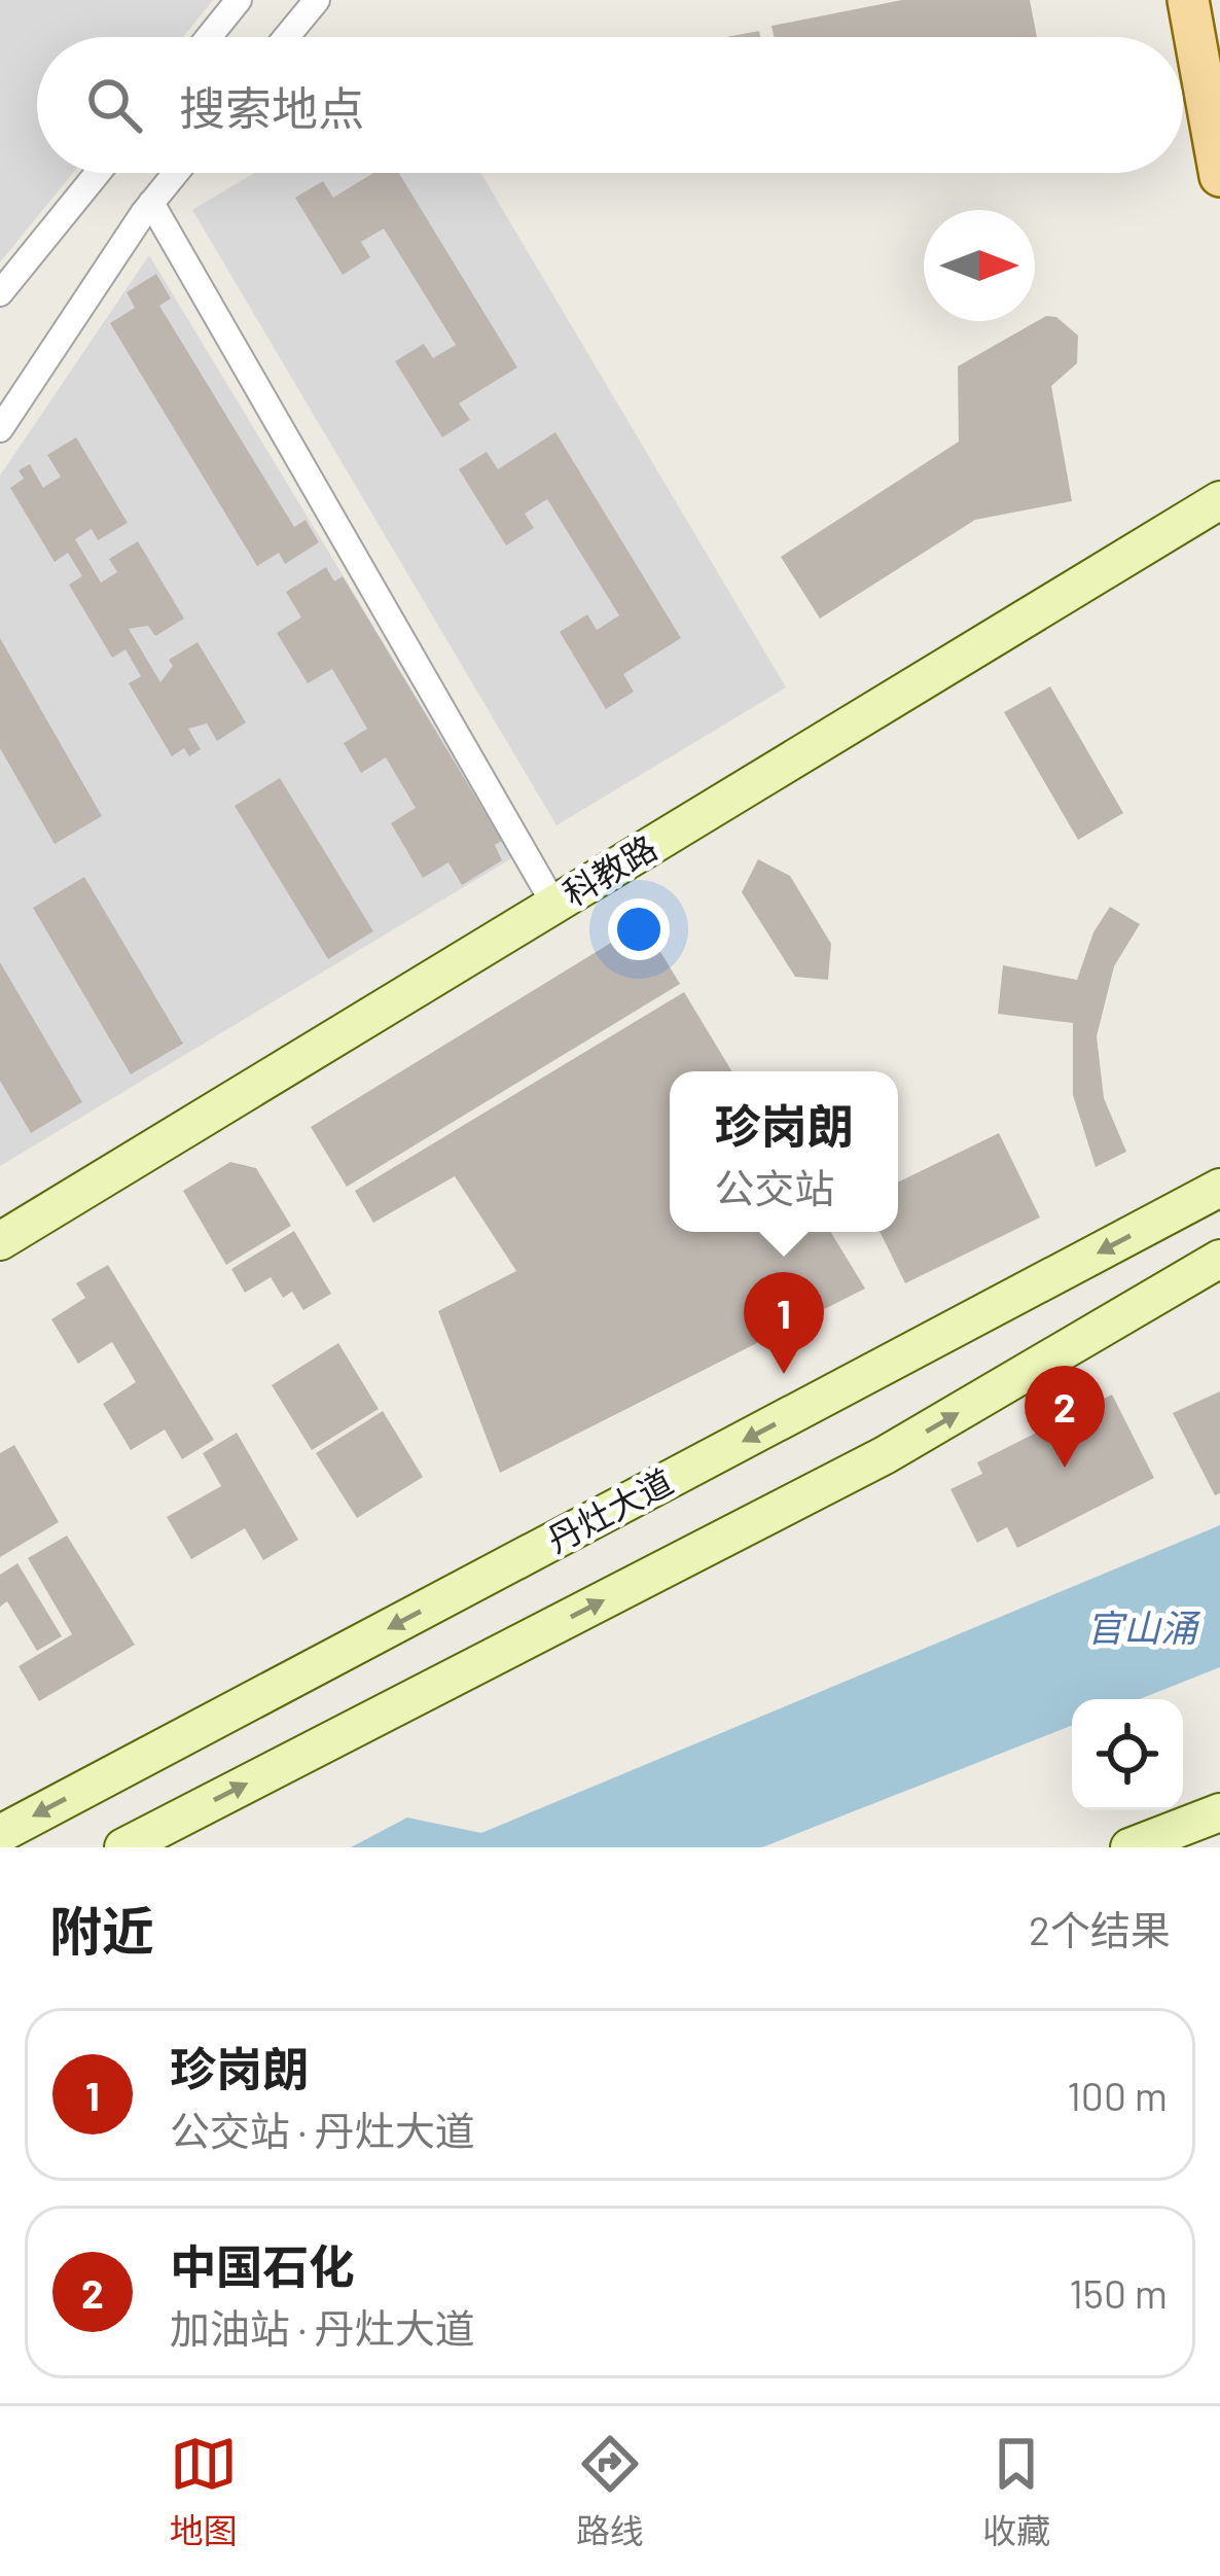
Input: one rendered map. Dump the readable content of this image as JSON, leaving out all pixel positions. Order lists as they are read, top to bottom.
{
  "streets": {
    "main road": ["科教路", "丹灶大道"]
  },
  "water": ["官山涌"],
  "north": "right",
  "page": {
    "search": "搜索地点",
    "popup": ["珍岗朗", "公交站"],
    "pins": ["1", "2"],
    "heading": ["附近", "2个结果"],
    "list": [
      {
        "mark": "1",
        "name": "珍岗朗",
        "note": "公交站 · 丹灶大道",
        "value": "100 m"
      },
      {
        "mark": "2",
        "name": "中国石化",
        "note": "加油站 · 丹灶大道",
        "value": "150 m"
      }
    ],
    "nav": ["地图", "路线", "收藏"]
  }
}
